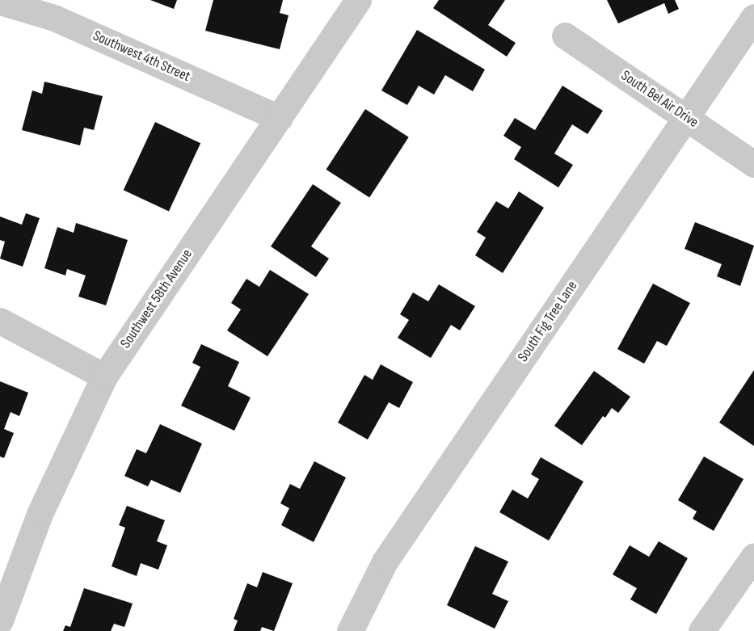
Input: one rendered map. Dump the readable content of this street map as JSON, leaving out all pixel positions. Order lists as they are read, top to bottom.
{
  "streets": {
    "street": [
      "Southwest 4th Street",
      "South Bel Air Drive",
      "Southwest 58th Avenue",
      "South Fig Tree Lane"
    ]
  },
  "crossings": [
    ["Southwest 4th Street", "Southwest 58th Avenue"],
    ["South Bel Air Drive", "South Fig Tree Lane"]
  ]
}
